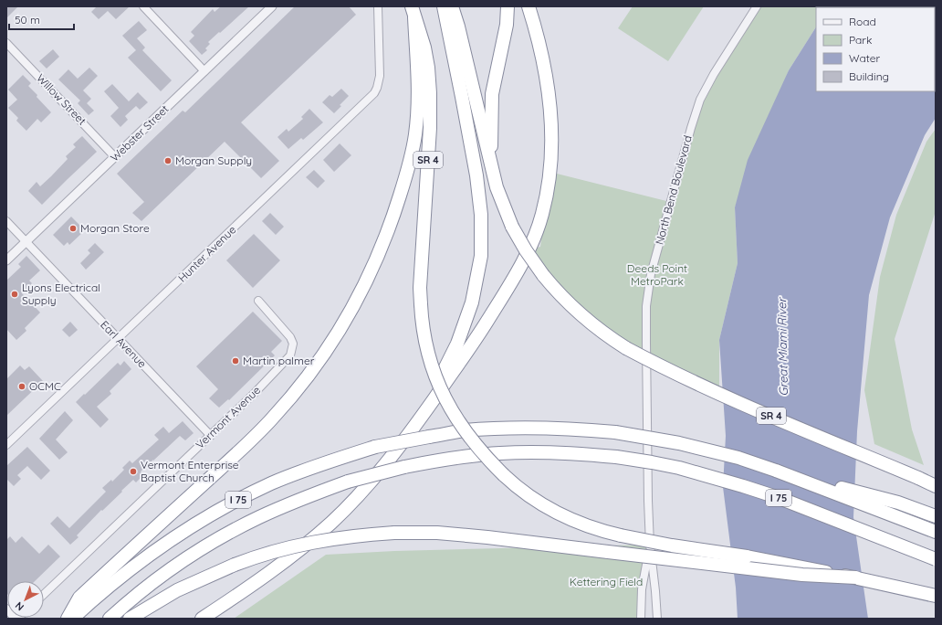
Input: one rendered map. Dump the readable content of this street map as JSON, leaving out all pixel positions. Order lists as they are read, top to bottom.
{
  "streets": {
    "highway": ["SR 4", "I 75"],
    "street": [
      "Willow Street",
      "Webster Street",
      "North Bend Boulevard",
      "Hunter Avenue",
      "Earl Avenue",
      "Vermont Avenue"
    ]
  },
  "crossings": [
    ["Willow Street", "Webster Street"],
    ["Webster Street", "Earl Avenue"],
    ["Hunter Avenue", "Earl Avenue"],
    ["Earl Avenue", "Vermont Avenue"]
  ],
  "water": ["Great Miami River"],
  "parks": ["Deeds Point MetroPark", "Kettering Field"],
  "places": [
    "Morgan Supply",
    "Morgan Store",
    "Lyons Electrical Supply",
    "Martin palmer",
    "OCMC",
    "Vermont Enterprise Baptist Church"
  ],
  "legend": [
    "Road",
    "Park",
    "Water",
    "Building"
  ],
  "scale_bar": "50 m",
  "north": "bottom left"
}
